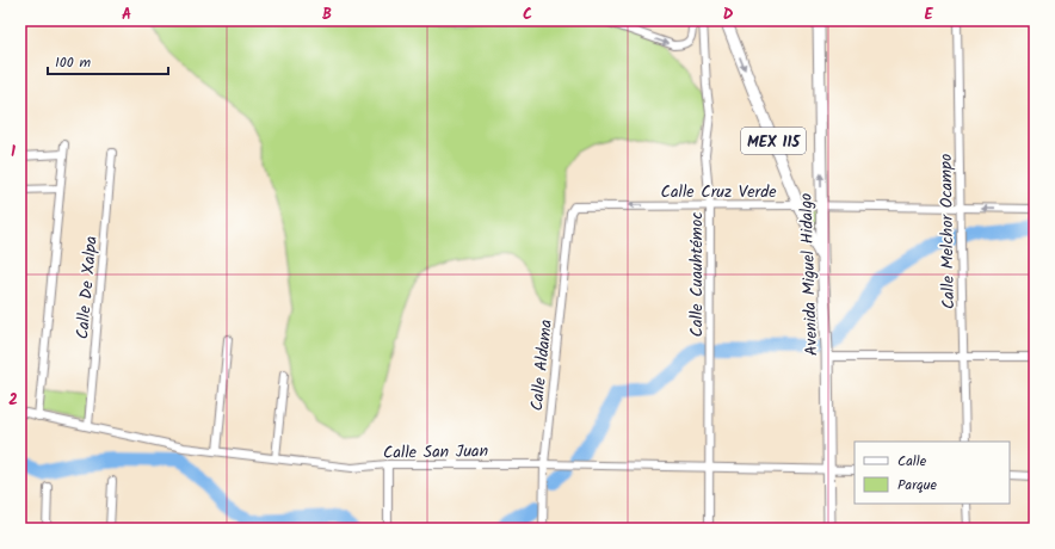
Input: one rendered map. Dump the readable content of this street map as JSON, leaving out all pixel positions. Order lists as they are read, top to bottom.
{
  "streets": {
    "main road": ["MEX 115", "Avenida Miguel Hidalgo"],
    "street": [
      "Calle Cruz Verde",
      "Calle Melchor Ocampo",
      "Calle Cuauhtémoc",
      "Calle De Xalpa",
      "Calle Aldama",
      "Calle San Juan"
    ]
  },
  "crossings": [
    ["MEX 115", "Calle Cruz Verde"],
    ["MEX 115", "Avenida Miguel Hidalgo"],
    ["Calle Cruz Verde", "Calle Melchor Ocampo"],
    ["Calle Cruz Verde", "Calle Cuauhtémoc"],
    ["Calle Cruz Verde", "Avenida Miguel Hidalgo"],
    ["Calle Cruz Verde", "Calle Aldama"],
    ["Calle Cuauhtémoc", "Calle San Juan"],
    ["Avenida Miguel Hidalgo", "Calle San Juan"],
    ["Calle De Xalpa", "Calle San Juan"],
    ["Calle Aldama", "Calle San Juan"]
  ],
  "one_way": ["Calle Cruz Verde"],
  "legend": ["Calle", "Parque"],
  "scale_bar": "100 m",
  "grid": {
    "columns": [
      "A",
      "B",
      "C",
      "D",
      "E"
    ],
    "rows": ["1", "2"]
  }
}
